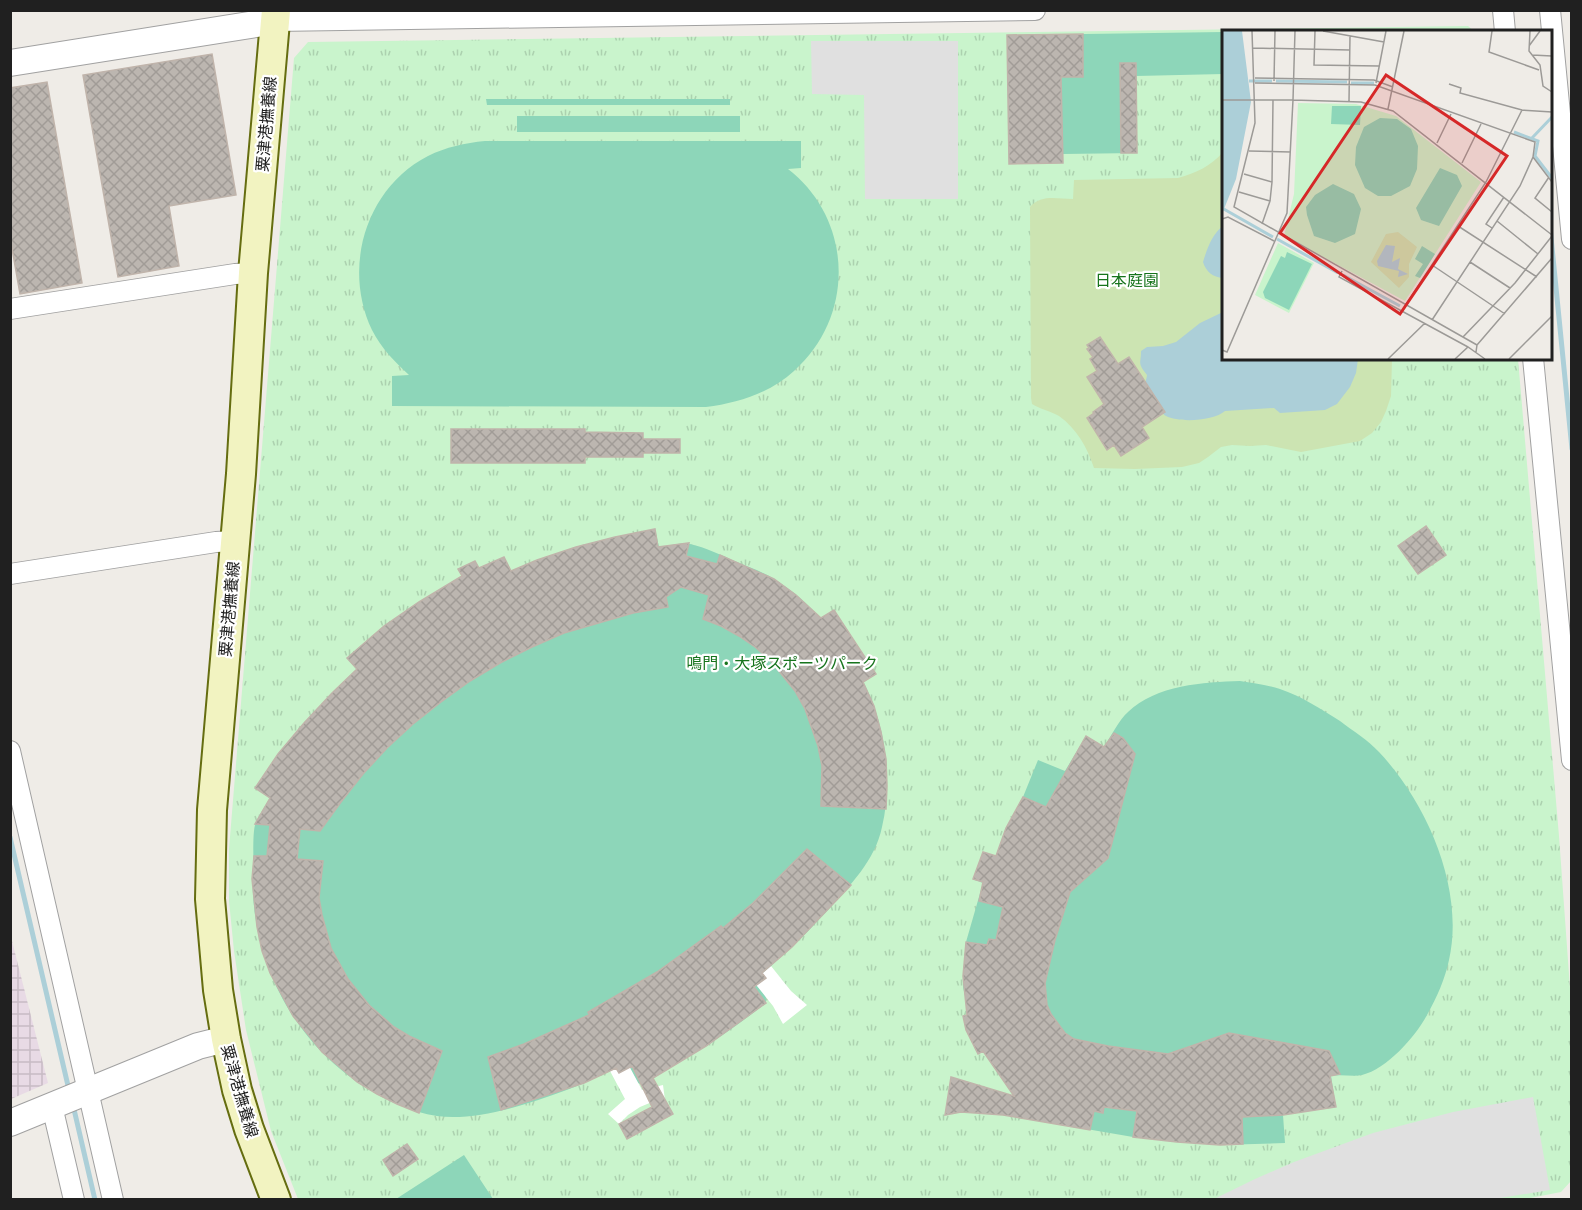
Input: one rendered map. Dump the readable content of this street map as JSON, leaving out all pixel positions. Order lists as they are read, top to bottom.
{
  "streets": {
    "main road": ["粟津港撫養線"]
  },
  "parks": ["日本庭園", "鳴門・大塚スポーツパーク"]
}
